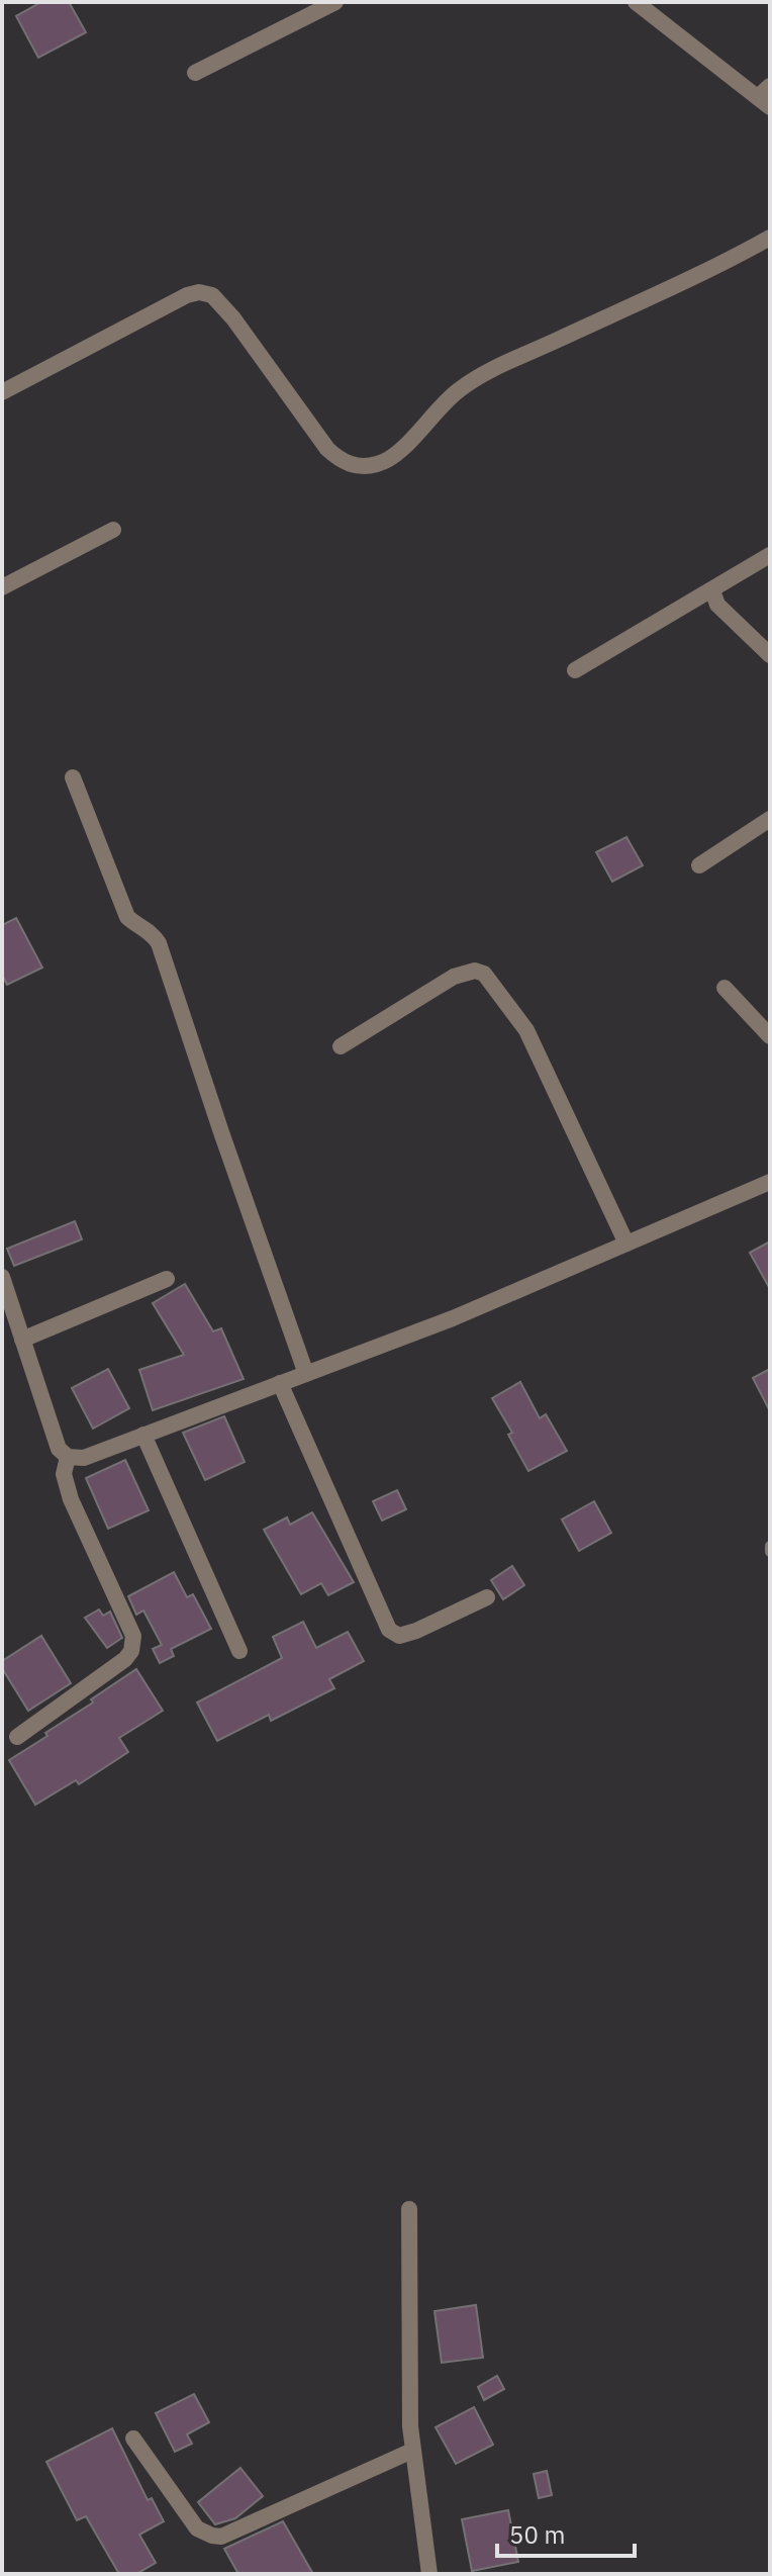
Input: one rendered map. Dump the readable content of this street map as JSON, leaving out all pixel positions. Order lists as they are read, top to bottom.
{
  "scale_bar": "50 m"
}
